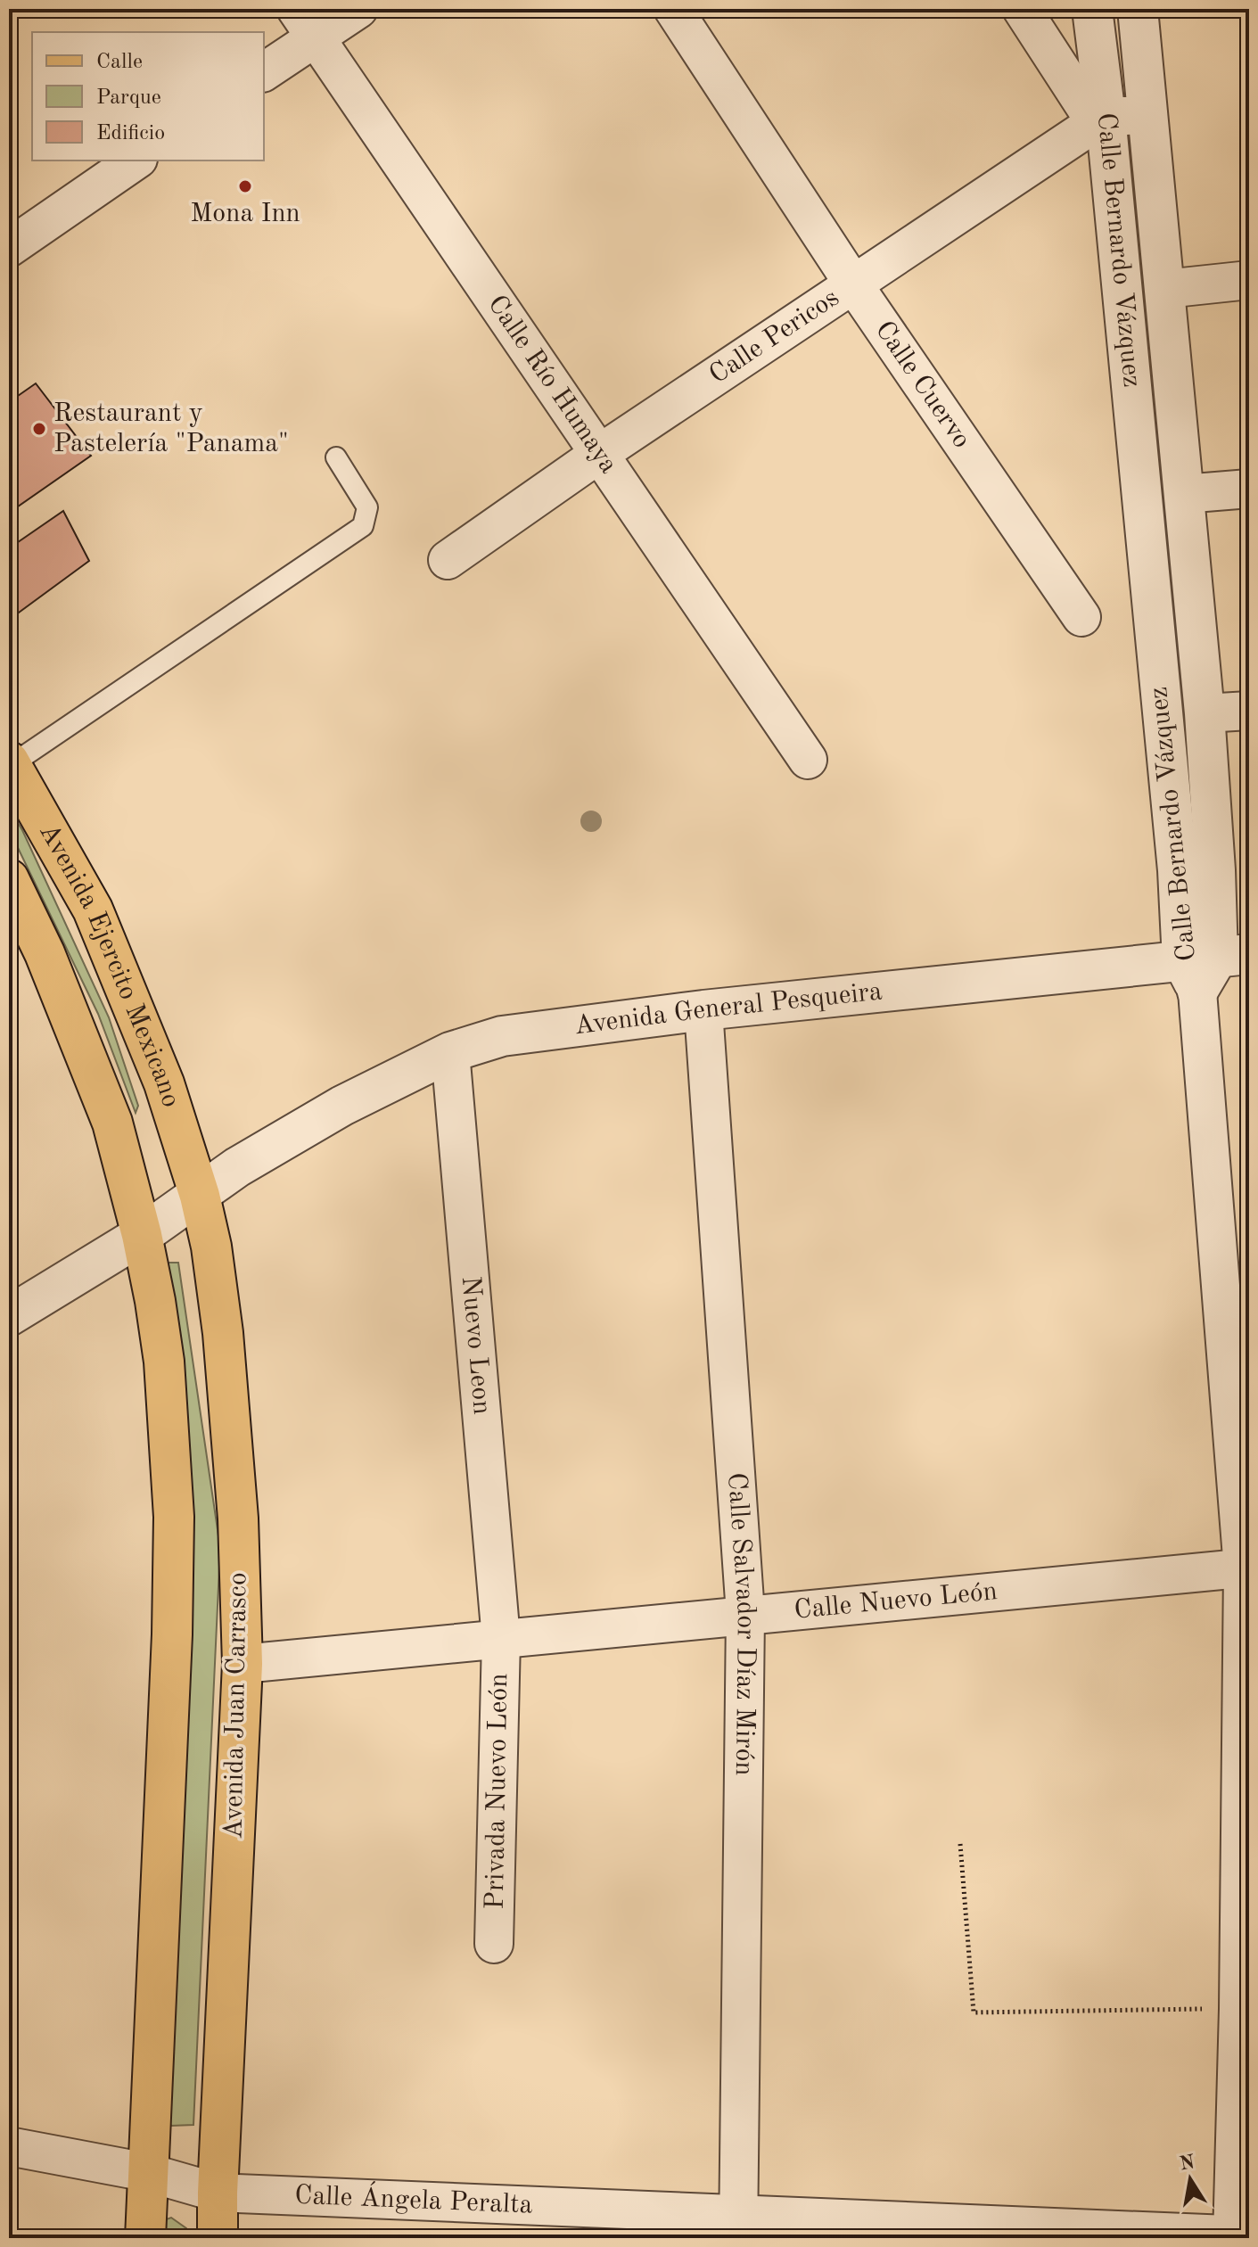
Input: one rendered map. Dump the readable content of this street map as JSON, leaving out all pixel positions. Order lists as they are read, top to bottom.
{
  "streets": {
    "main road": ["Avenida Ejercito Mexicano", "Avenida Juan Carrasco"],
    "street": [
      "Calle Bernardo Vázquez",
      "Calle Pericos",
      "Calle Río Humaya",
      "Calle Cuervo",
      "Avenida General Pesqueira",
      "Nuevo Leon",
      "Calle Nuevo León",
      "Calle Salvador Díaz Mirón",
      "Privada Nuevo León",
      "Calle Ángela Peralta"
    ]
  },
  "crossings": [
    ["Calle Bernardo Vázquez", "Calle Pericos"],
    ["Calle Bernardo Vázquez", "Avenida General Pesqueira"],
    ["Calle Bernardo Vázquez", "Calle Nuevo León"],
    ["Calle Bernardo Vázquez", "Calle Ángela Peralta"],
    ["Calle Pericos", "Calle Río Humaya"],
    ["Calle Pericos", "Calle Cuervo"],
    ["Avenida Ejercito Mexicano", "Avenida General Pesqueira"],
    ["Avenida Ejercito Mexicano", "Avenida Juan Carrasco"],
    ["Avenida General Pesqueira", "Nuevo Leon"],
    ["Avenida General Pesqueira", "Calle Salvador Díaz Mirón"],
    ["Avenida General Pesqueira", "Avenida Juan Carrasco"],
    ["Nuevo Leon", "Calle Nuevo León"],
    ["Nuevo Leon", "Privada Nuevo León"],
    ["Calle Nuevo León", "Calle Salvador Díaz Mirón"],
    ["Calle Nuevo León", "Avenida Juan Carrasco"],
    ["Calle Nuevo León", "Privada Nuevo León"],
    ["Calle Salvador Díaz Mirón", "Calle Ángela Peralta"],
    ["Avenida Juan Carrasco", "Calle Ángela Peralta"]
  ],
  "places": ["Mona Inn", "Restaurant y Pastelería \"Panama\""],
  "legend": ["Calle", "Parque", "Edificio"],
  "north": "top"
}
